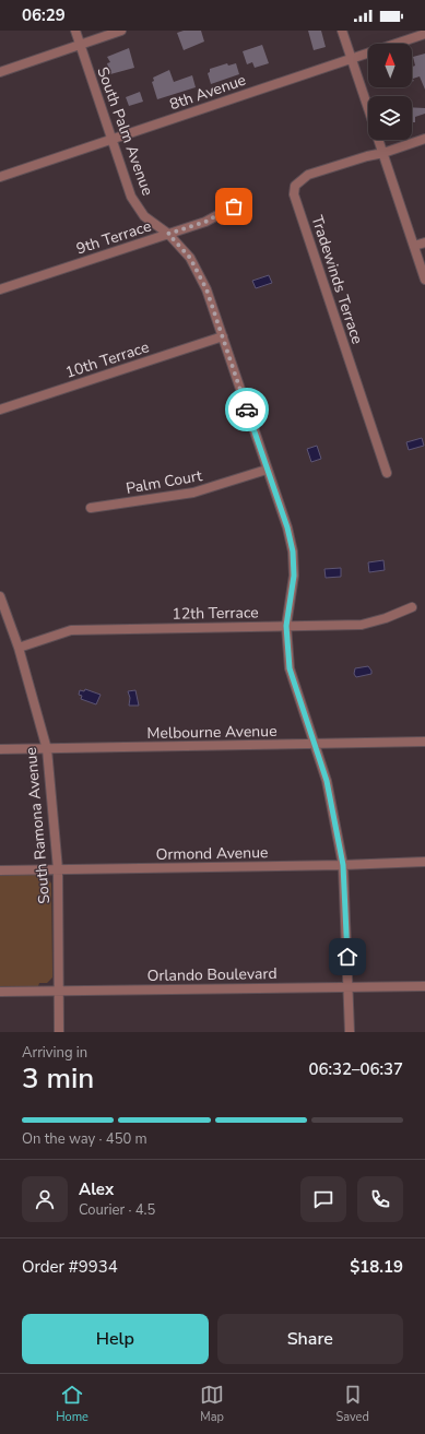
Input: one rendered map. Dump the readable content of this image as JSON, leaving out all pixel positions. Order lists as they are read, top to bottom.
{
  "streets": {
    "street": [
      "8th Avenue",
      "South Palm Avenue",
      "9th Terrace",
      "Tradewinds Terrace",
      "10th Terrace",
      "Palm Court",
      "12th Terrace",
      "Melbourne Avenue",
      "South Ramona Avenue",
      "Ormond Avenue",
      "Orlando Boulevard"
    ]
  },
  "crossings": [
    ["8th Avenue", "South Palm Avenue"],
    ["South Palm Avenue", "9th Terrace"],
    ["South Palm Avenue", "10th Terrace"],
    ["South Palm Avenue", "Palm Court"],
    ["South Palm Avenue", "12th Terrace"],
    ["South Palm Avenue", "Melbourne Avenue"],
    ["South Palm Avenue", "Ormond Avenue"],
    ["South Palm Avenue", "Orlando Boulevard"],
    ["12th Terrace", "South Ramona Avenue"],
    ["Melbourne Avenue", "South Ramona Avenue"],
    ["South Ramona Avenue", "Ormond Avenue"],
    ["South Ramona Avenue", "Orlando Boulevard"]
  ],
  "north": "top",
  "page": {
    "status": "06:29",
    "heading": ["3 min", "Arriving in", "06:32–06:37"],
    "panel": [
      "Alex",
      "Courier · 4.5",
      "Order #9934",
      "$18.19"
    ],
    "bar": "On the way · 450 m",
    "buttons": ["Help", "Share"],
    "tabs": ["Home", "Map", "Saved"]
  }
}
